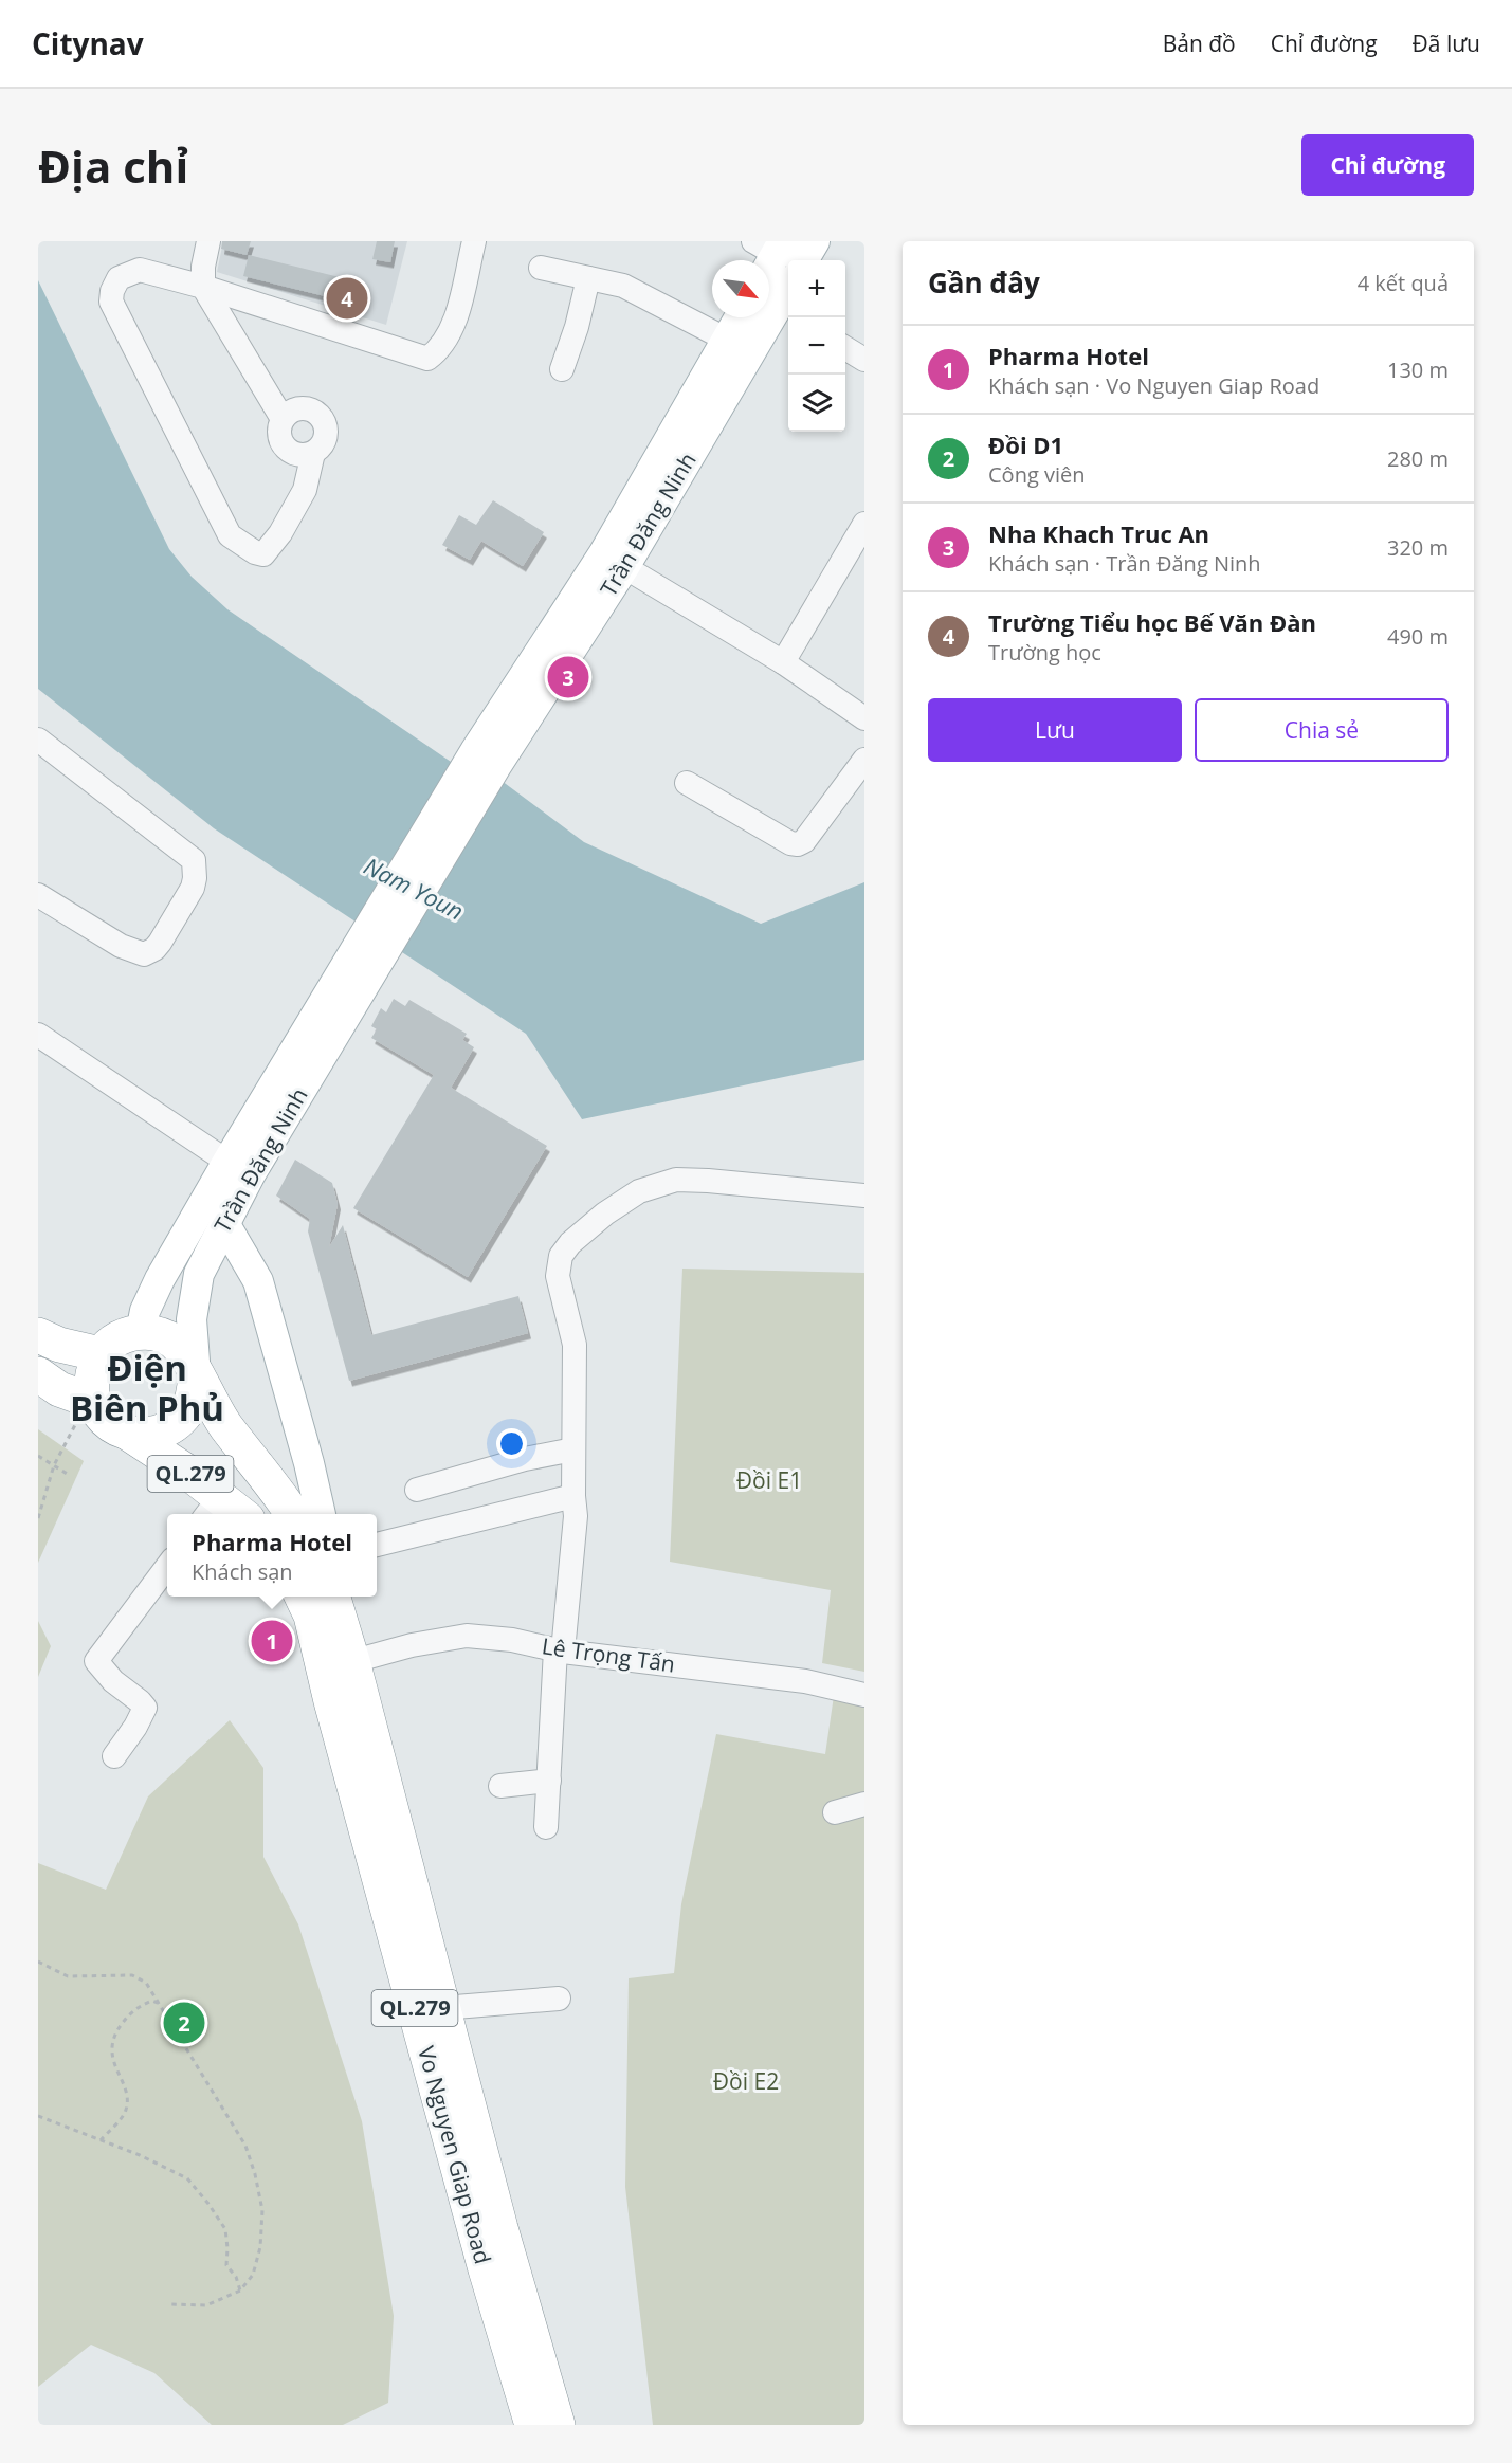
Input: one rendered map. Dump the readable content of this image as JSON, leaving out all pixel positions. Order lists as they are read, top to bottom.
{
  "streets": {
    "highway": ["QL.279", "Vo Nguyen Giap Road"],
    "main road": ["Trần Đăng Ninh"],
    "street": ["Lê Trọng Tấn"]
  },
  "crossings": [
    ["Trần Đăng Ninh", "QL.279"],
    ["Lê Trọng Tấn", "Vo Nguyen Giap Road"]
  ],
  "districts": ["Điện Biên Phủ"],
  "water": ["Nam Youn"],
  "parks": ["Đồi E1", "Đồi E2"],
  "north": "bottom right",
  "page": {
    "header": "Citynav",
    "nav": ["Bản đồ", "Chỉ đường", "Đã lưu"],
    "buttons": [
      "Chỉ đường",
      ["Lưu", "Chia sẻ"]
    ],
    "title": "Địa chỉ",
    "heading": ["Gần đây", "4 kết quả"],
    "map_buttons": ["+", "−"],
    "pins": [
      "4",
      "3",
      "1",
      "2"
    ],
    "list": [
      {
        "mark": "1",
        "name": "Pharma Hotel",
        "note": "Khách sạn · Vo Nguyen Giap Road",
        "value": "130 m"
      },
      {
        "mark": "2",
        "name": "Đồi D1",
        "note": "Công viên",
        "value": "280 m"
      },
      {
        "mark": "3",
        "name": "Nha Khach Truc An",
        "note": "Khách sạn · Trần Đăng Ninh",
        "value": "320 m"
      },
      {
        "mark": "4",
        "name": "Trường Tiểu học Bế Văn Đàn",
        "note": "Trường học",
        "value": "490 m"
      }
    ],
    "popup": ["Pharma Hotel", "Khách sạn"]
  }
}
